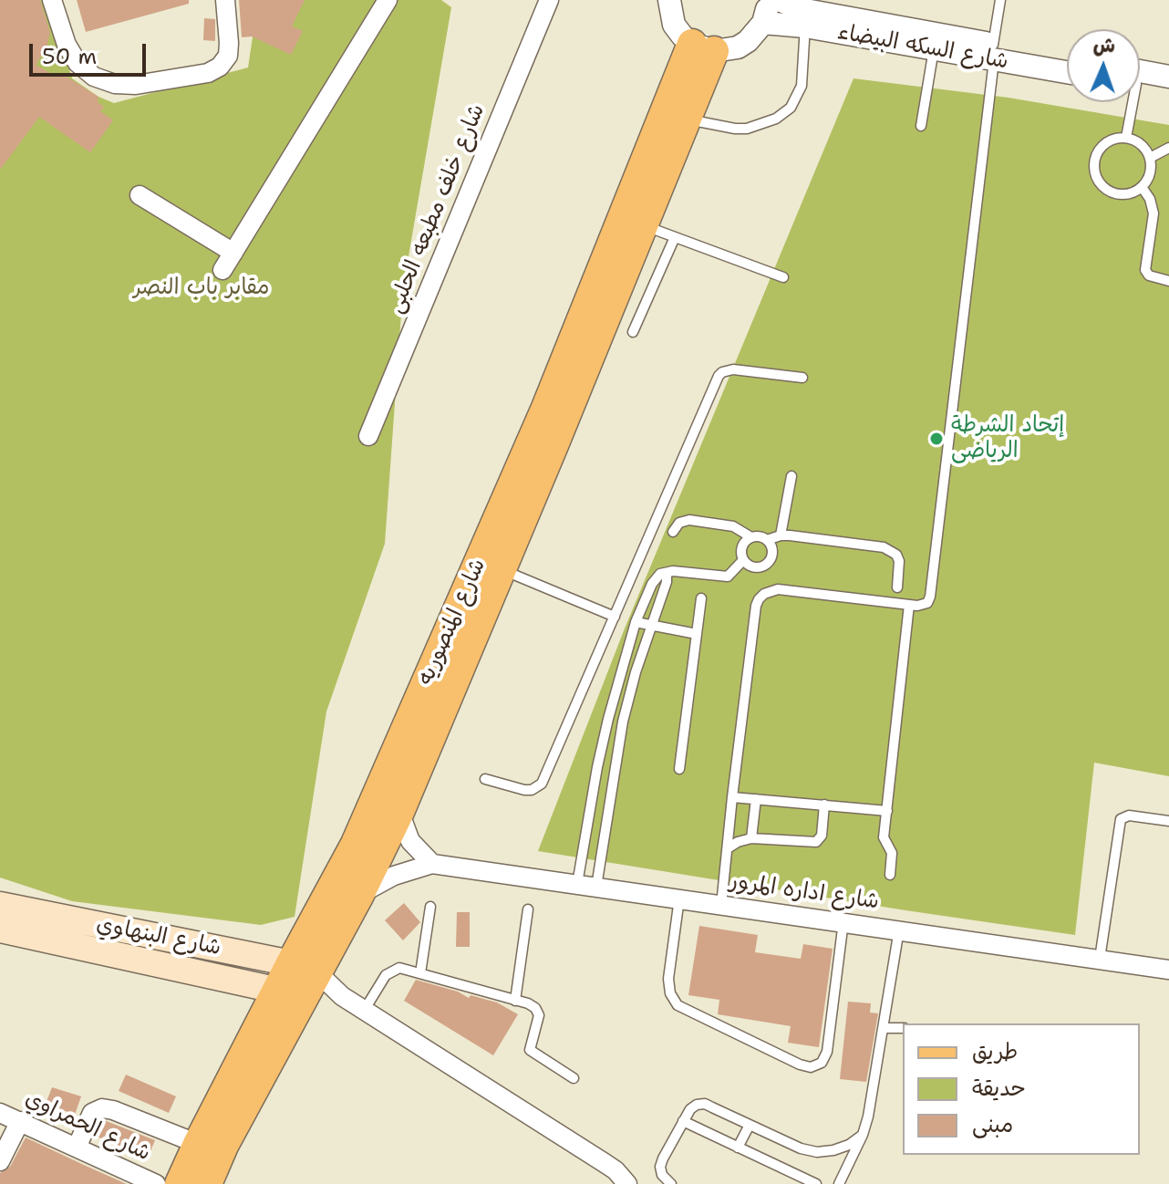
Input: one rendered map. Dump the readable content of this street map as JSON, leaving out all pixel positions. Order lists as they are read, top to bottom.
{
  "streets": {
    "main road": ["شارع المنصوريه", "شارع البنهاوي"],
    "street": [
      "شارع السكه البيضاء",
      "شارع خلف مطبعه الحلبى",
      "شارع اداره المرور",
      "شارع الحمراوي"
    ]
  },
  "crossings": [
    ["شارع المنصوريه", "شارع اداره المرور"],
    ["شارع المنصوريه", "شارع البنهاوي"]
  ],
  "parks": ["مقابر باب النصر"],
  "places": ["إتحاد الشرطة الرياضى"],
  "legend": ["طريق", "حديقة", "مبنى"],
  "scale_bar": "50 m",
  "north": "top"
}
